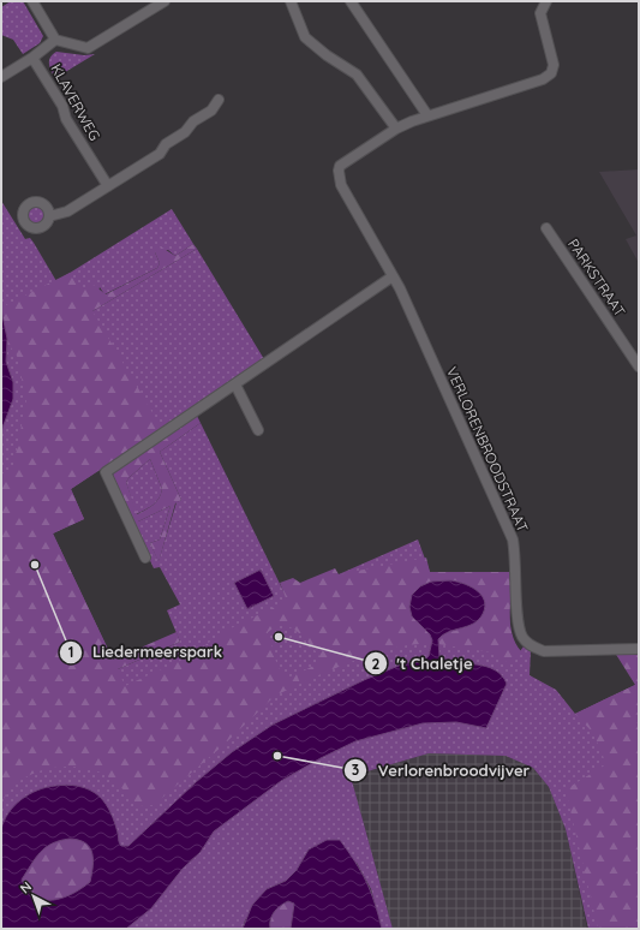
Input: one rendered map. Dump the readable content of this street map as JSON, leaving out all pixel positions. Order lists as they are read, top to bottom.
{
  "streets": {
    "street": ["KLAVERWEG", "PARKSTRAAT", "VERLORENBROODSTRAAT"]
  },
  "places": ["Liedermeerspark", "'t Chaletje", "Verlorenbroodvijver"],
  "north": "top left"
}
